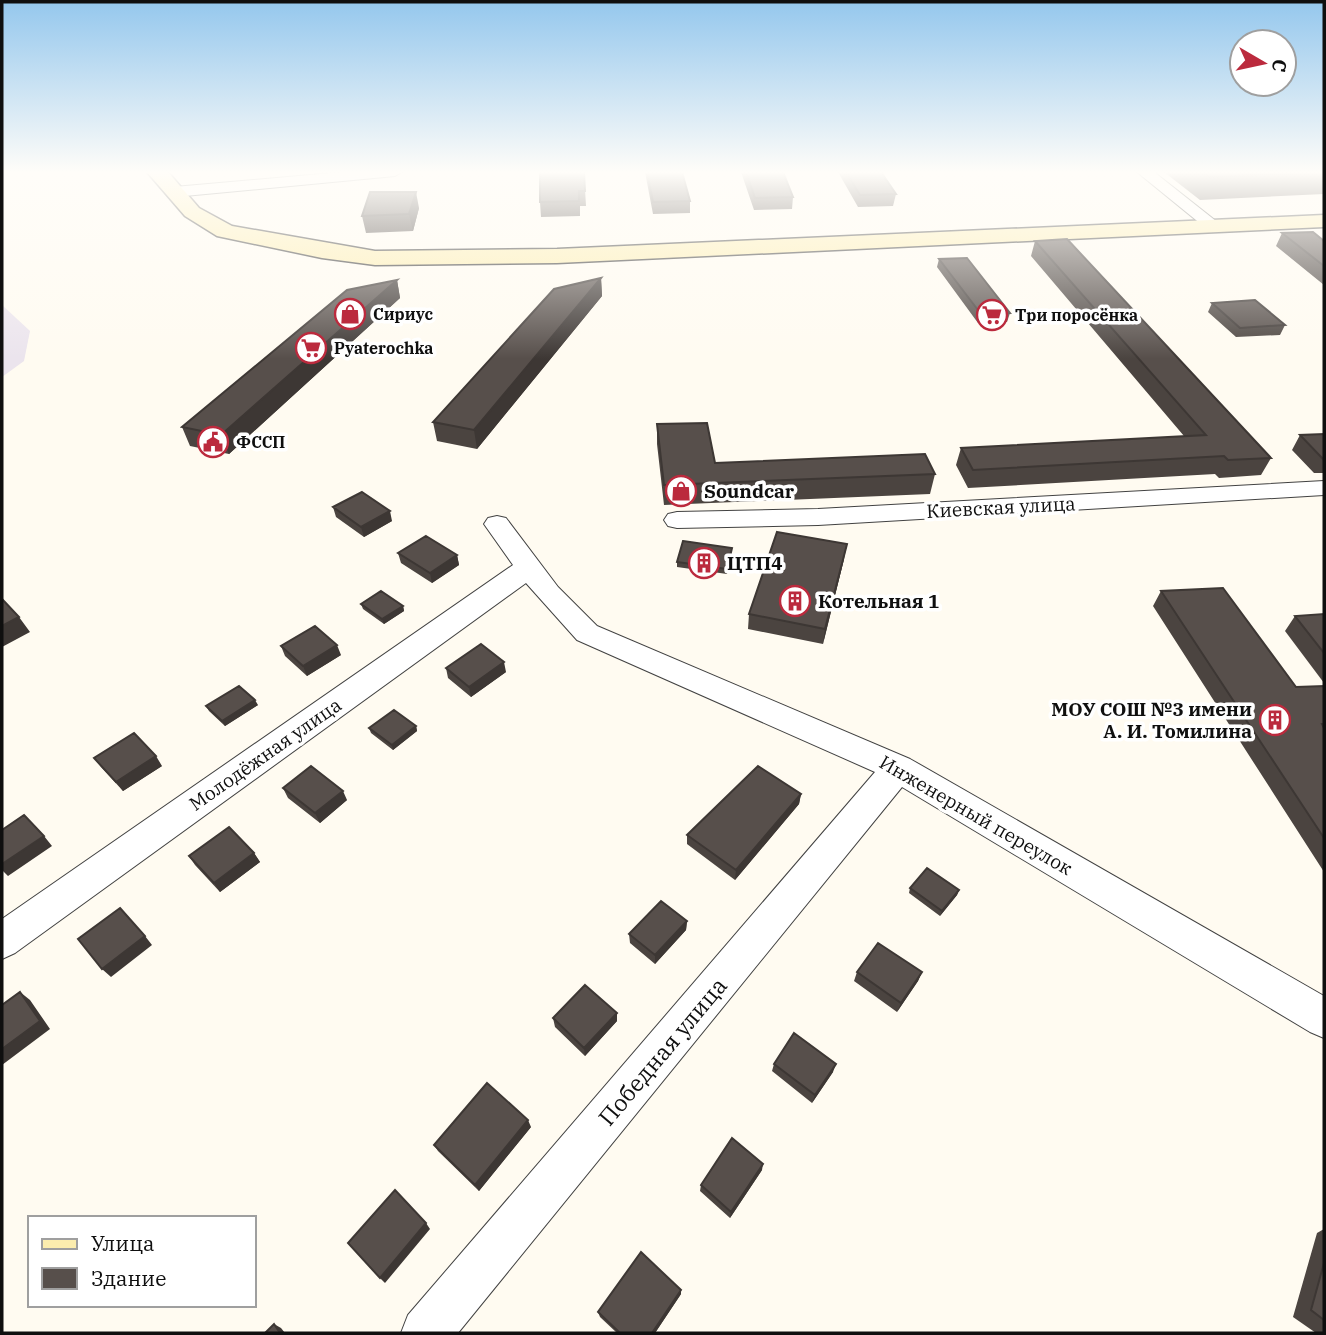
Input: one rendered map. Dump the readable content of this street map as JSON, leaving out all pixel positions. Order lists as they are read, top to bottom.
{
  "streets": {
    "street": [
      "Киевская улица",
      "Молодёжная улица",
      "Инженерный переулок",
      "Победная улица"
    ]
  },
  "crossings": [
    ["Молодёжная улица", "Инженерный переулок"],
    ["Инженерный переулок", "Победная улица"]
  ],
  "places": {
    "shop": ["Сириус", "Soundcar"],
    "supermarket": ["Три поросёнка", "Pyaterochka"],
    "public building": ["ФССП"],
    "building": ["ЦТП4", "Котельная 1", "МОУ СОШ №3 имени А. И. Томилина"]
  },
  "legend": ["Улица", "Здание"],
  "north": "right"
}
